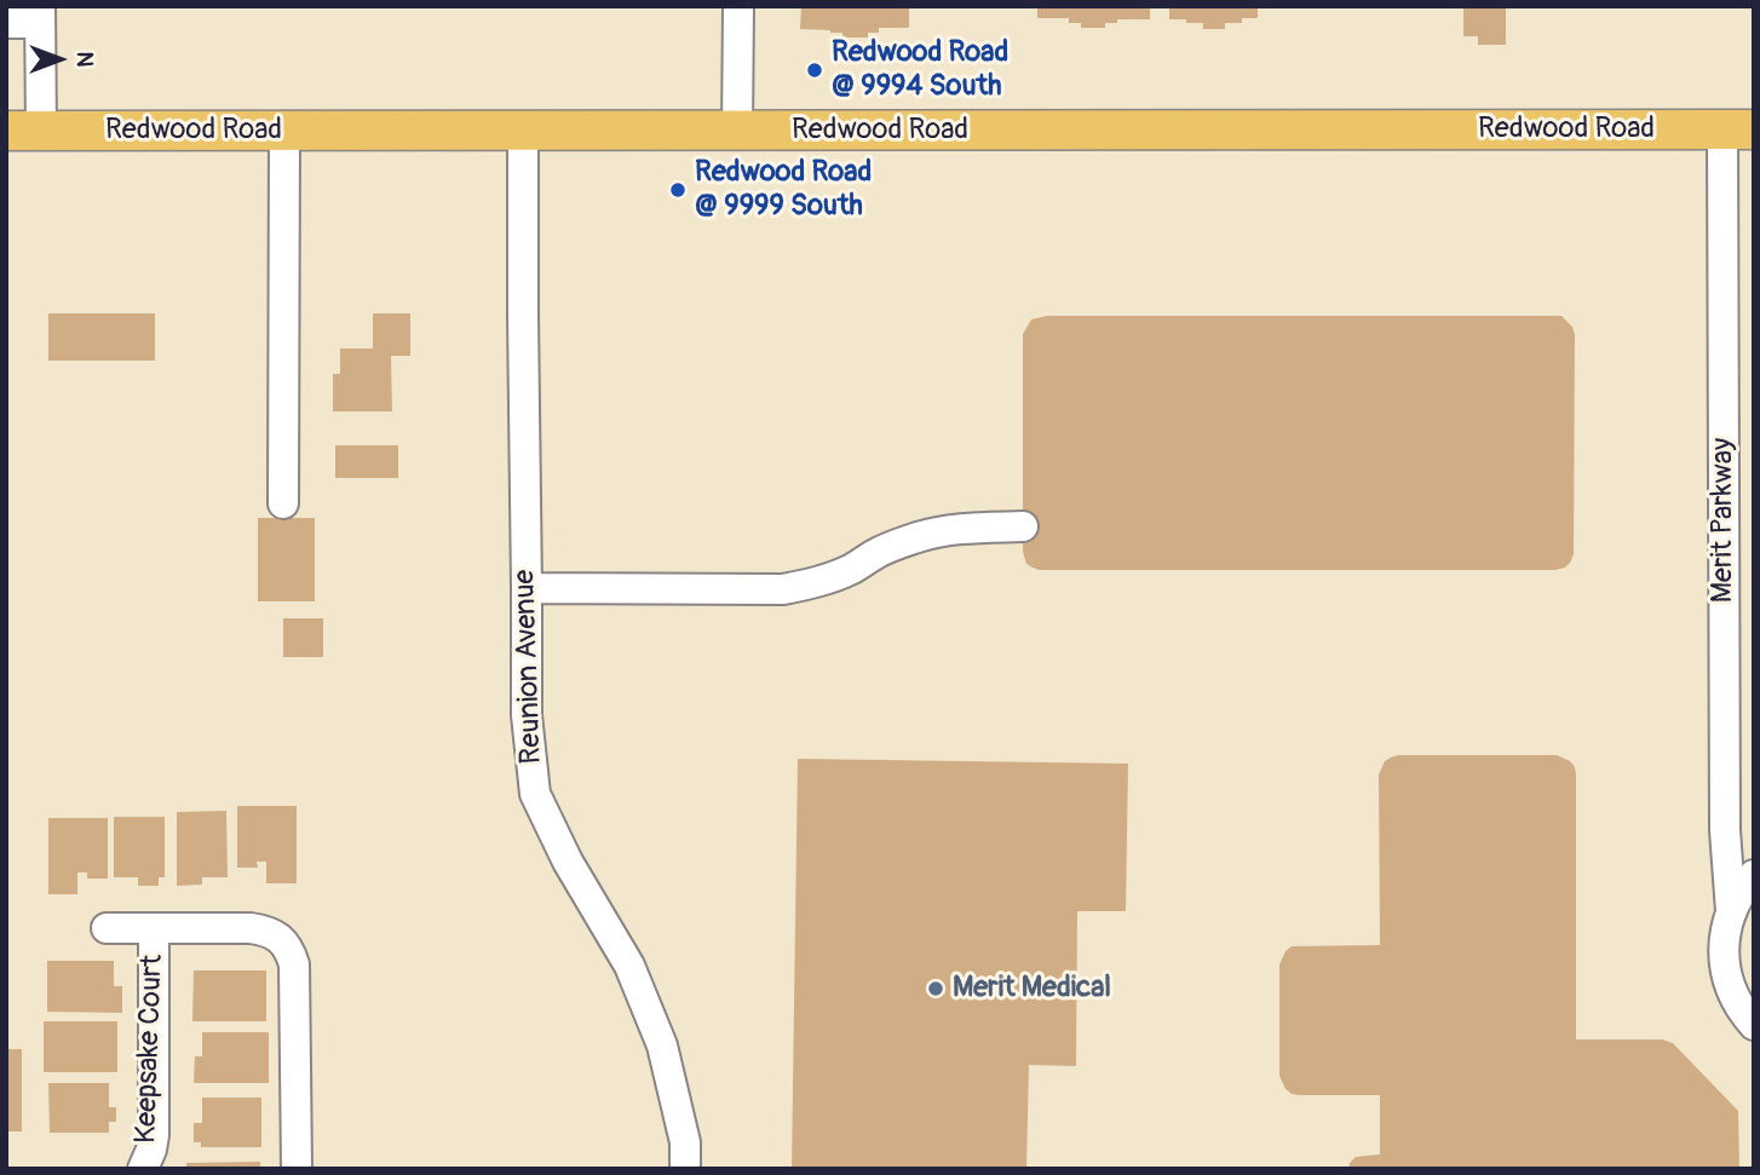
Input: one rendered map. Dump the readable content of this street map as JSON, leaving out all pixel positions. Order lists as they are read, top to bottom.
{
  "streets": {
    "main road": ["Redwood Road"],
    "street": ["Merit Parkway", "Reunion Avenue", "Keepsake Court"]
  },
  "crossings": [
    ["Redwood Road", "Merit Parkway"],
    ["Redwood Road", "Reunion Avenue"]
  ],
  "places": ["Redwood Road @ 9994 South", "Redwood Road @ 9999 South", "Merit Medical"],
  "north": "right"
}
